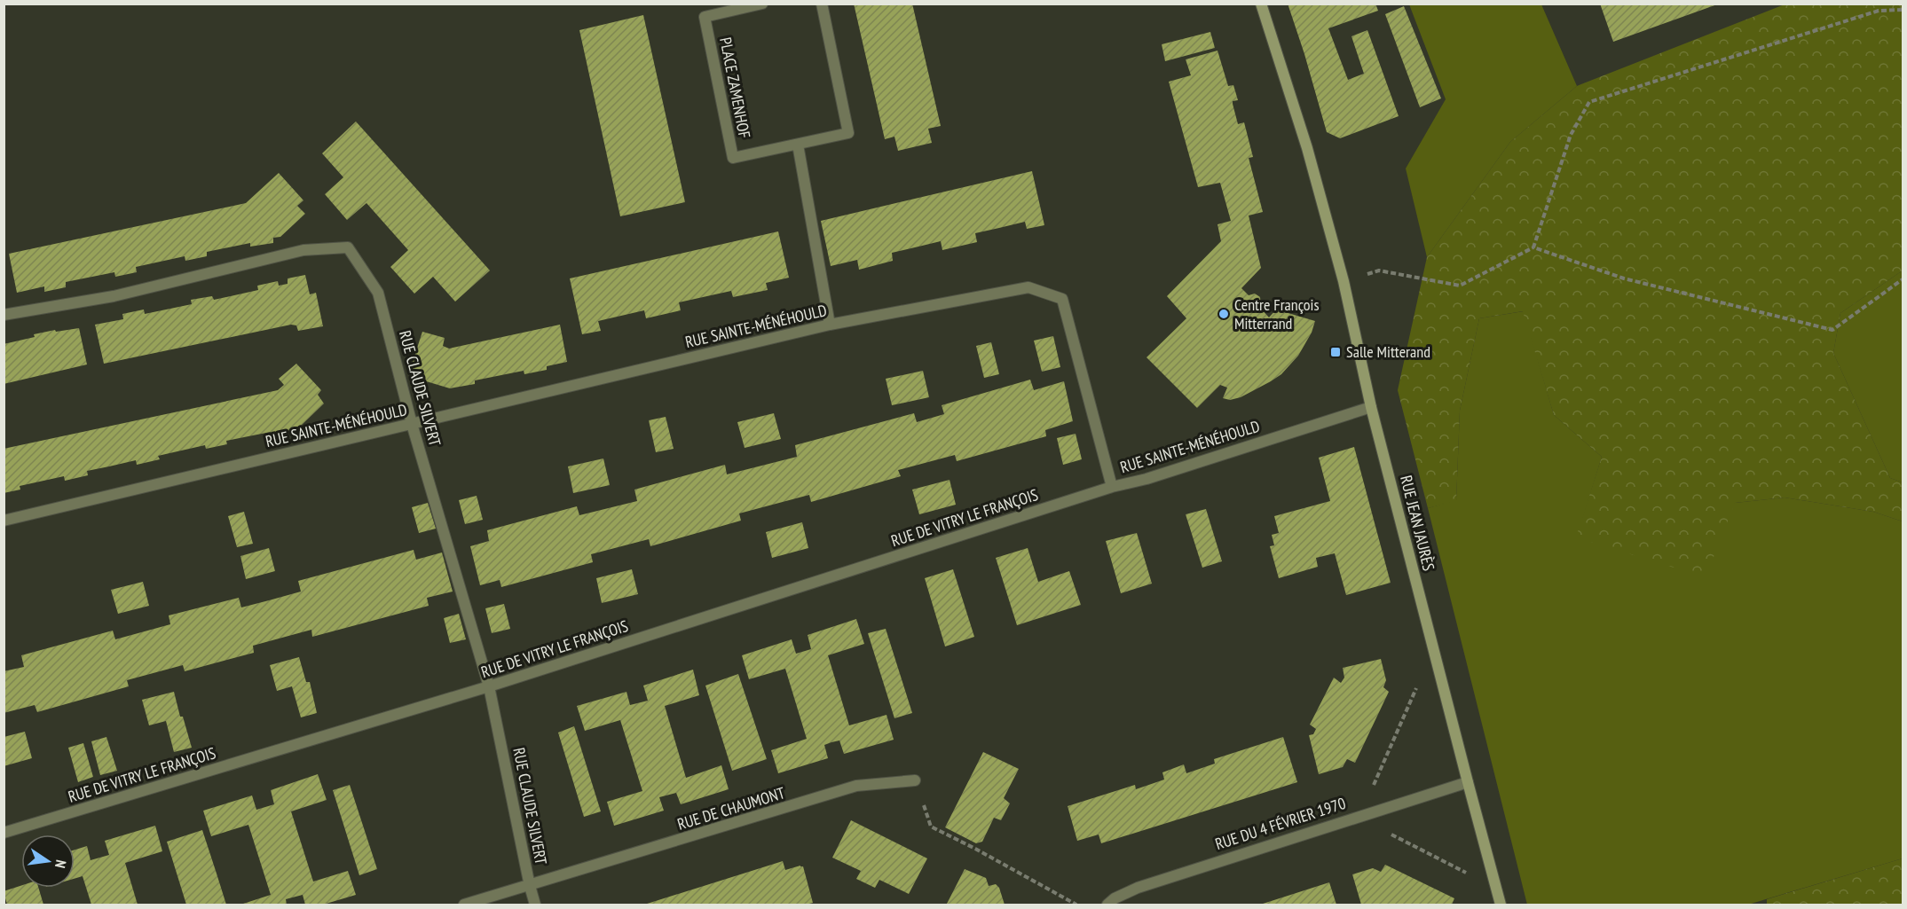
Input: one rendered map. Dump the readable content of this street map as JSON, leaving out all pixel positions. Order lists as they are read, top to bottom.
{
  "streets": {
    "street": [
      "PLACE ZAMENHOF",
      "RUE SAINTE-MÉNÉHOULD",
      "RUE CLAUDE SILVERT",
      "RUE DE VITRY LE FRANÇOIS",
      "RUE JEAN JAURÈS",
      "RUE DE CHAUMONT",
      "RUE DU 4 FÉVRIER 1970"
    ]
  },
  "crossings": [
    ["RUE SAINTE-MÉNÉHOULD", "RUE CLAUDE SILVERT"],
    ["RUE SAINTE-MÉNÉHOULD", "RUE DE VITRY LE FRANÇOIS"],
    ["RUE SAINTE-MÉNÉHOULD", "RUE JEAN JAURÈS"],
    ["RUE CLAUDE SILVERT", "RUE DE VITRY LE FRANÇOIS"],
    ["RUE CLAUDE SILVERT", "RUE DE CHAUMONT"],
    ["RUE JEAN JAURÈS", "RUE DU 4 FÉVRIER 1970"]
  ],
  "places": {
    "other": ["Centre François Mitterrand"],
    "transit": ["Salle Mitterand"]
  },
  "north": "right"
}
